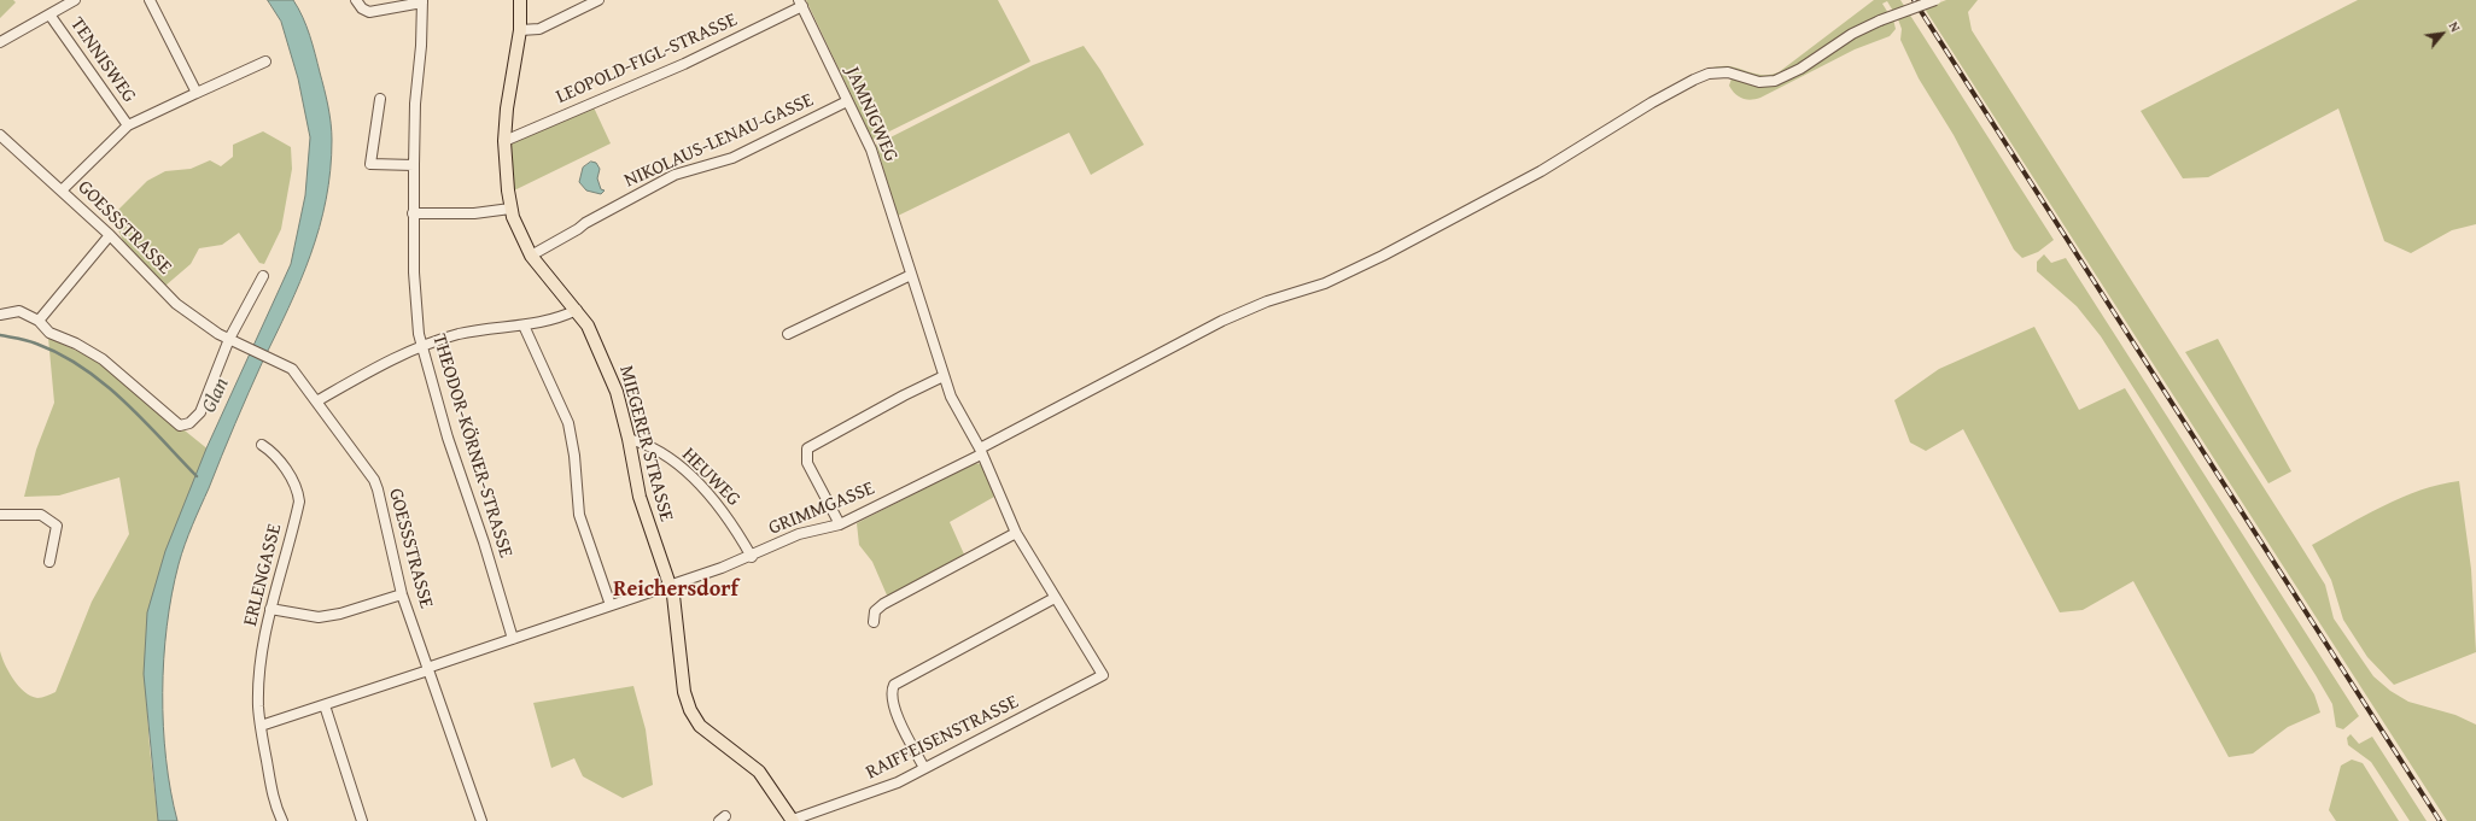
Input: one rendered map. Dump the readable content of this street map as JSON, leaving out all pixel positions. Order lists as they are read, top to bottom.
{
  "streets": {
    "main road": ["MIEGERER STRASSE"],
    "street": [
      "LEOPOLD-FIGL-STRASSE",
      "TENNISWEG",
      "JAMNIGWEG",
      "NIKOLAUS-LENAU-GASSE",
      "GOESSSTRASSE",
      "THEODOR-KÖRNER-STRASSE",
      "HEUWEG",
      "GRIMMGASSE",
      "ERLENGASSE",
      "RAIFFEISENSTRASSE"
    ]
  },
  "crossings": [
    ["LEOPOLD-FIGL-STRASSE", "JAMNIGWEG"],
    ["LEOPOLD-FIGL-STRASSE", "MIEGERER STRASSE"],
    ["JAMNIGWEG", "NIKOLAUS-LENAU-GASSE"],
    ["JAMNIGWEG", "GRIMMGASSE"],
    ["JAMNIGWEG", "RAIFFEISENSTRASSE"],
    ["NIKOLAUS-LENAU-GASSE", "MIEGERER STRASSE"],
    ["GOESSSTRASSE", "GRIMMGASSE"],
    ["MIEGERER STRASSE", "HEUWEG"],
    ["MIEGERER STRASSE", "GRIMMGASSE"],
    ["MIEGERER STRASSE", "RAIFFEISENSTRASSE"],
    ["THEODOR-KÖRNER-STRASSE", "GRIMMGASSE"],
    ["HEUWEG", "GRIMMGASSE"],
    ["GRIMMGASSE", "ERLENGASSE"]
  ],
  "districts": ["Reichersdorf"],
  "water": ["Glan"],
  "north": "top right"
}
